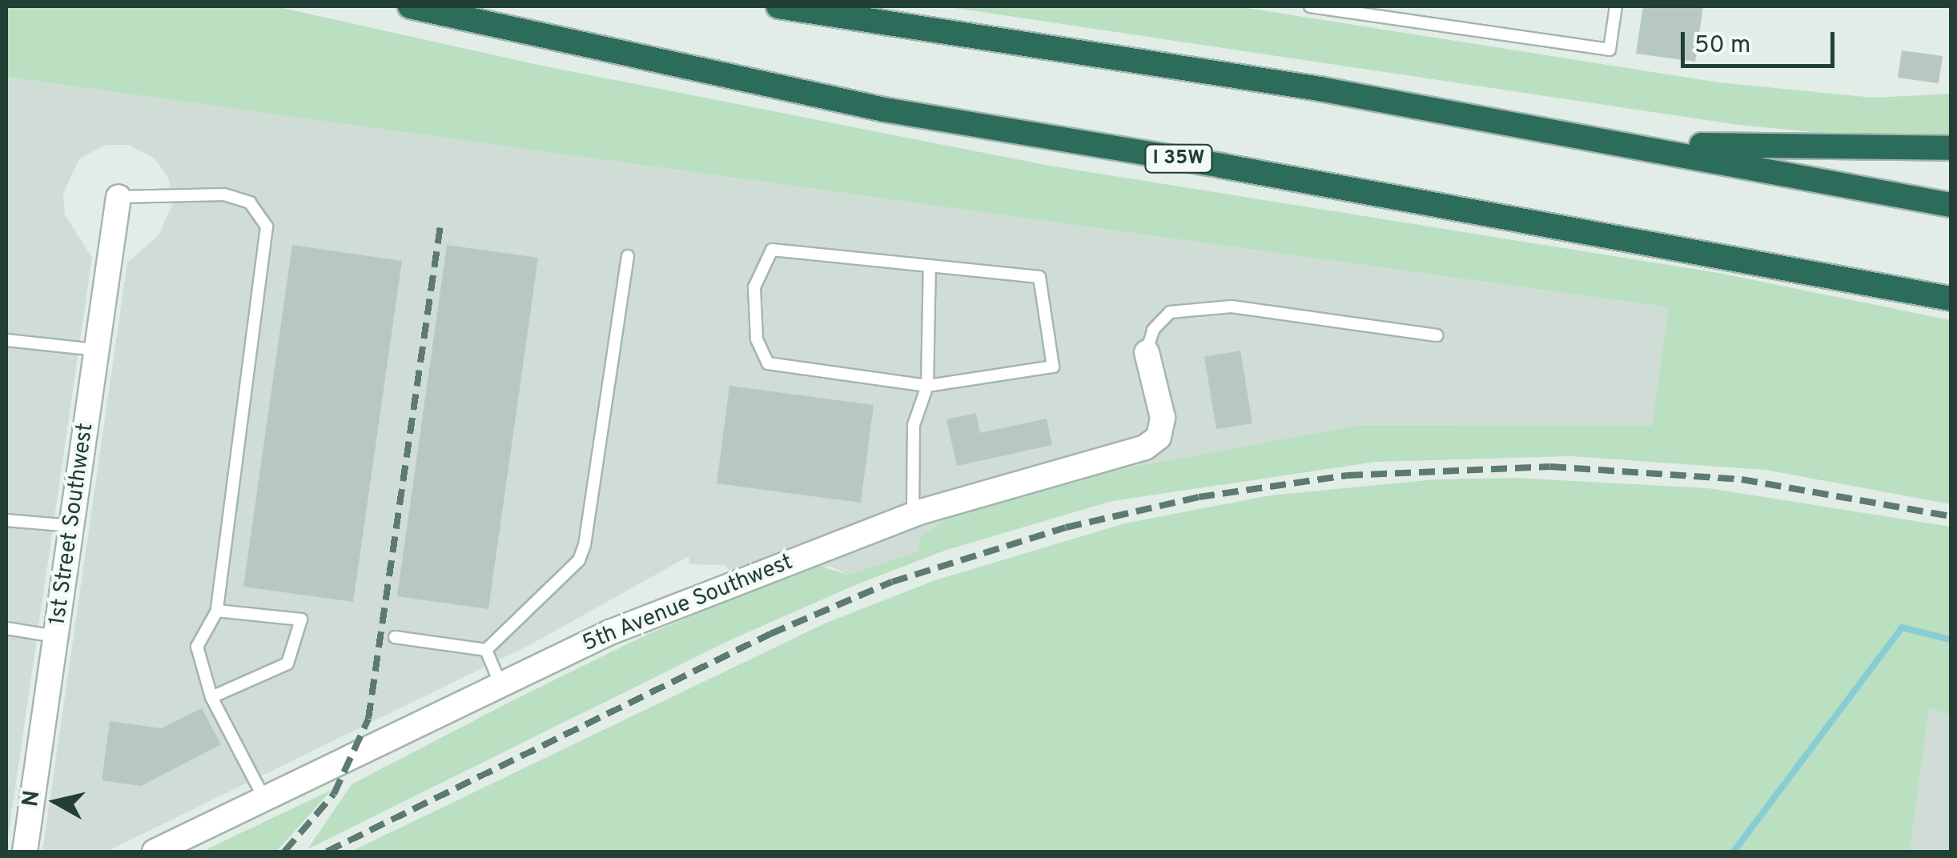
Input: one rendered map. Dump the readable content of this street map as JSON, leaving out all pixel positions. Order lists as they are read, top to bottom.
{
  "streets": {
    "highway": ["I 35W"],
    "street": ["1st Street Southwest", "5th Avenue Southwest"]
  },
  "scale_bar": "50 m",
  "north": "left"
}
